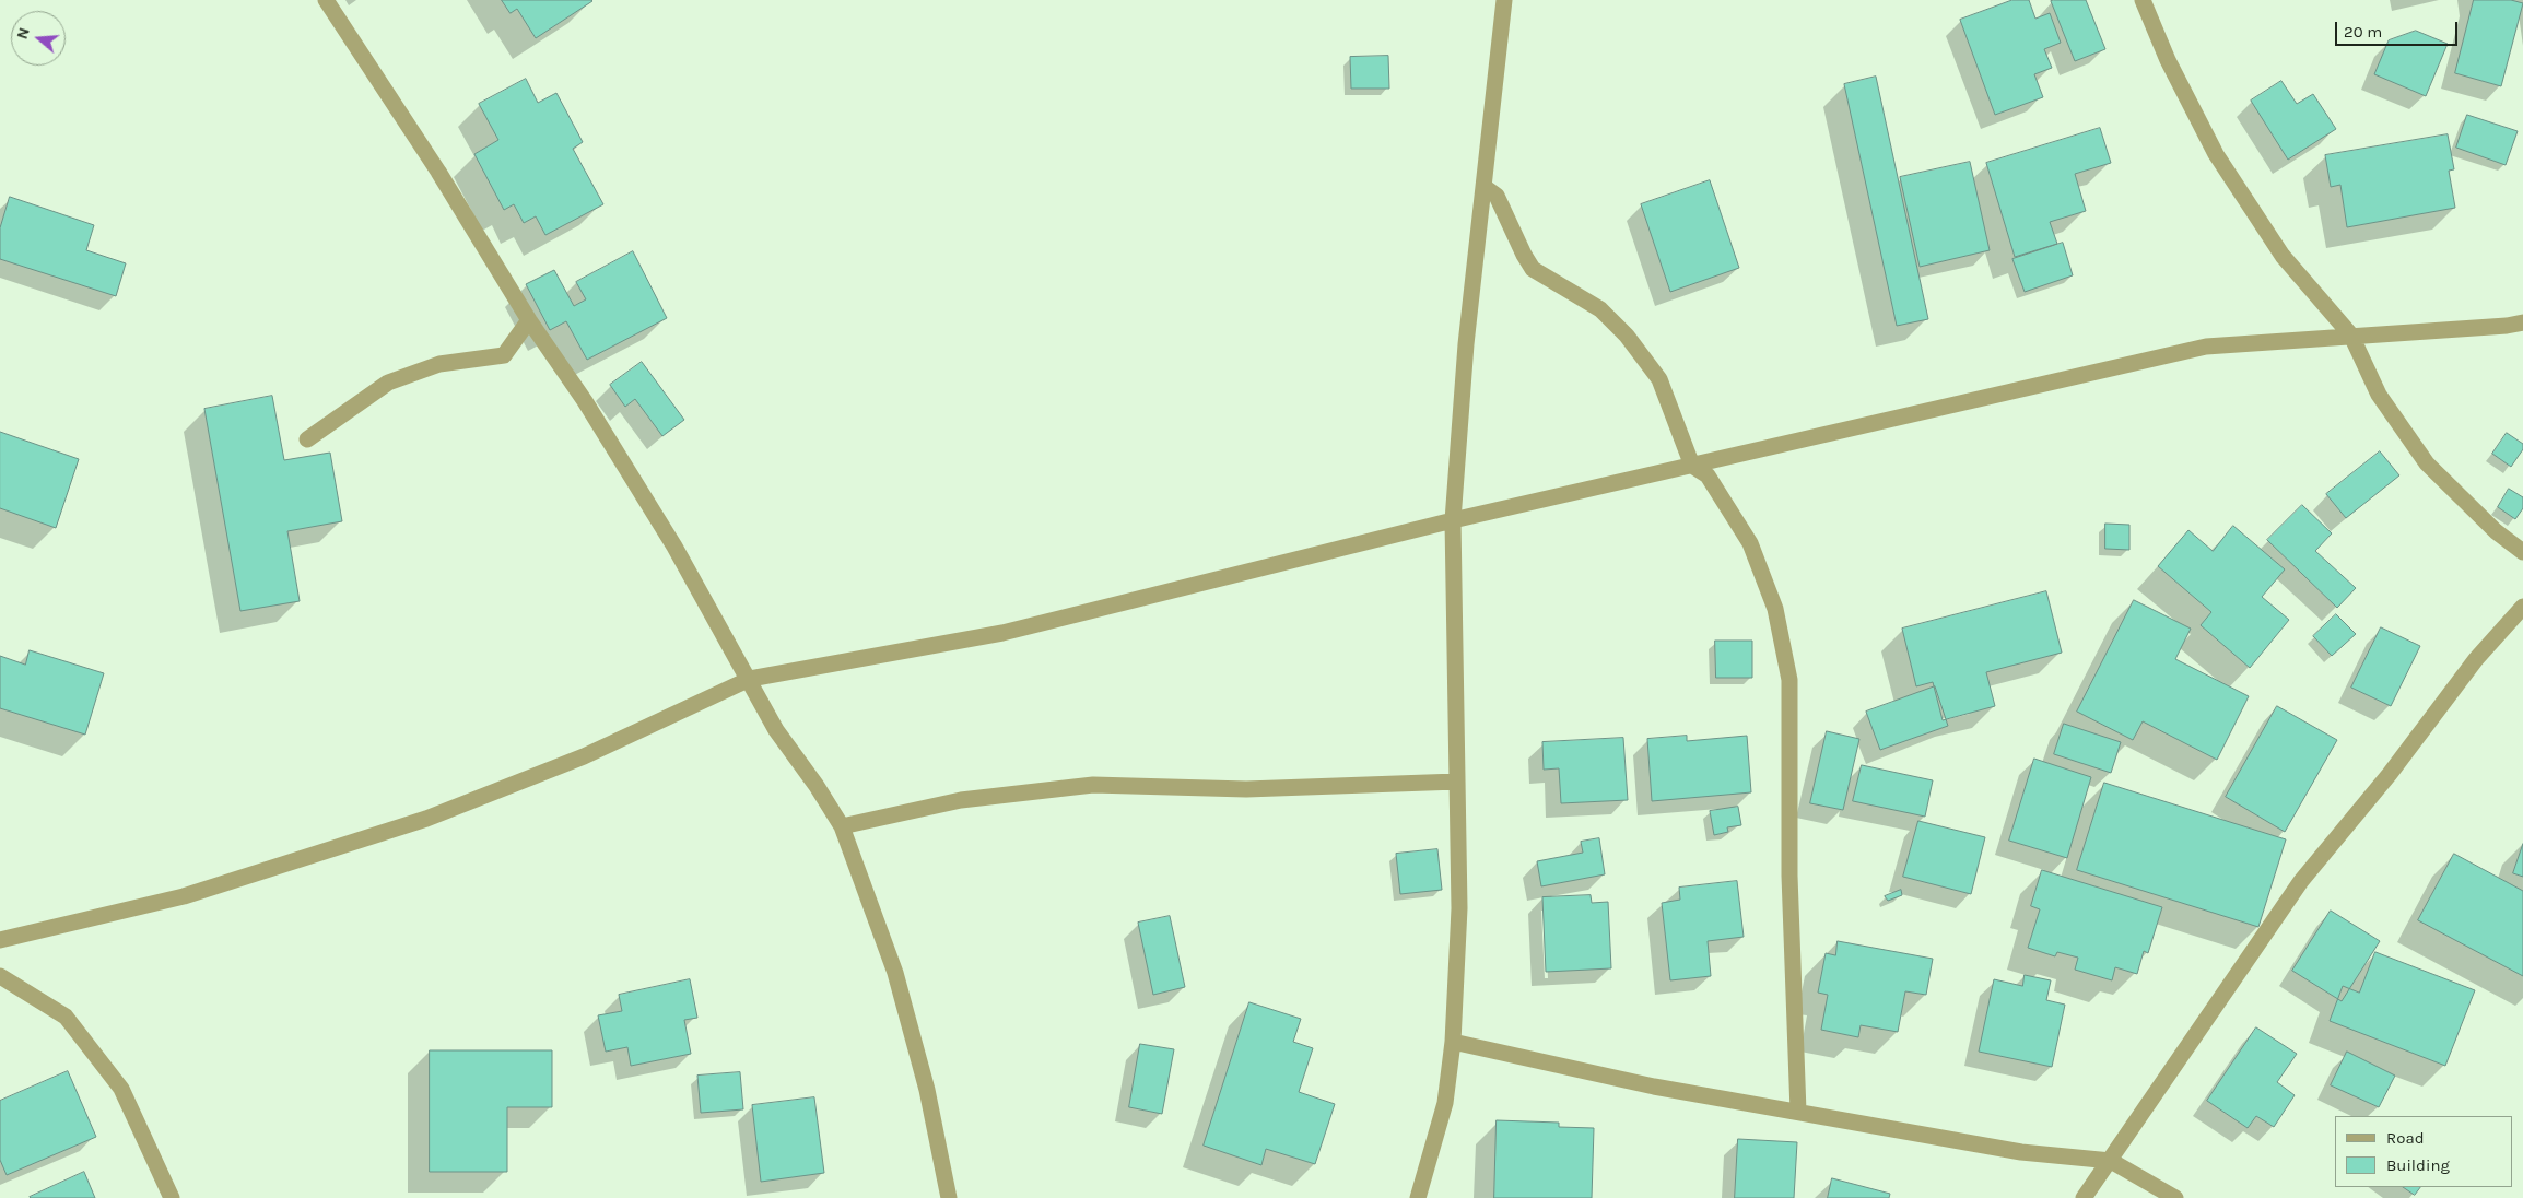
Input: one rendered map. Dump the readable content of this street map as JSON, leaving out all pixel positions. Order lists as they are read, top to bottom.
{
  "legend": ["Road", "Building"],
  "scale_bar": "20 m",
  "north": "left"
}
